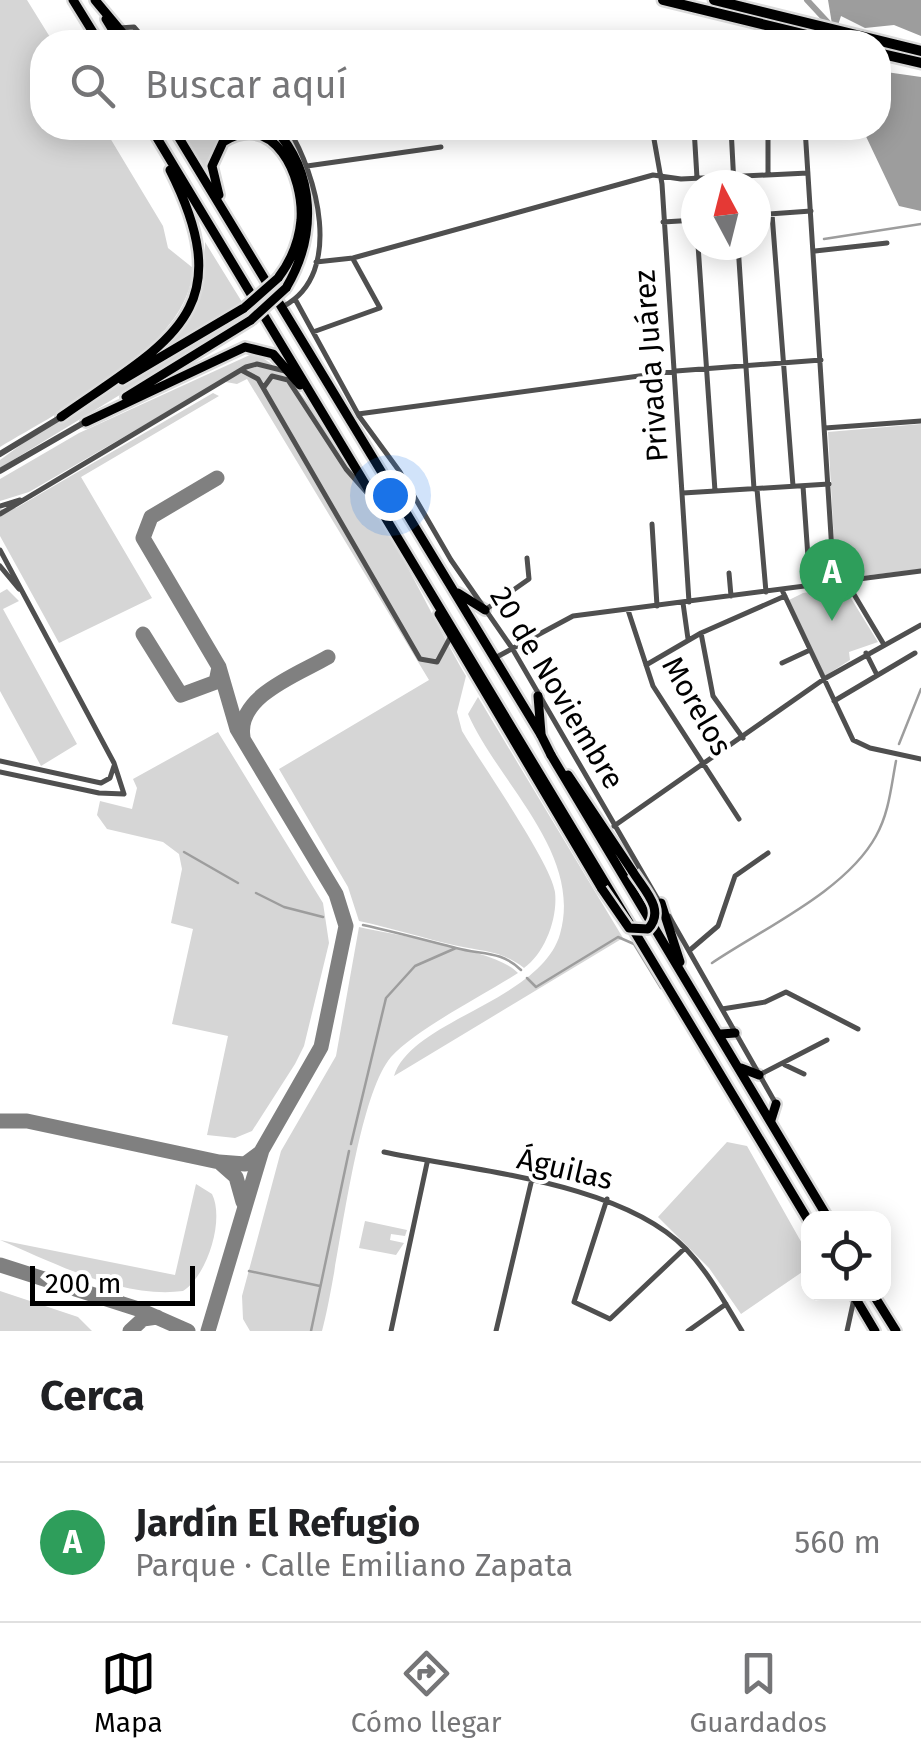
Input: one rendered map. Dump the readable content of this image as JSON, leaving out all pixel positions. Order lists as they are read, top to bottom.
{
  "streets": {
    "street": [
      "Privada Juárez",
      "20 de Noviembre",
      "Morelos",
      "Águilas"
    ]
  },
  "scale_bar": "200 m",
  "north": "top",
  "page": {
    "search": "Buscar aquí",
    "pins": "A",
    "scale": "200 m",
    "heading": "Cerca",
    "list": [
      {
        "mark": "A",
        "name": "Jardín El Refugio",
        "note": "Parque · Calle Emiliano Zapata",
        "value": "560 m"
      }
    ],
    "nav": ["Mapa", "Cómo llegar", "Guardados"]
  }
}
